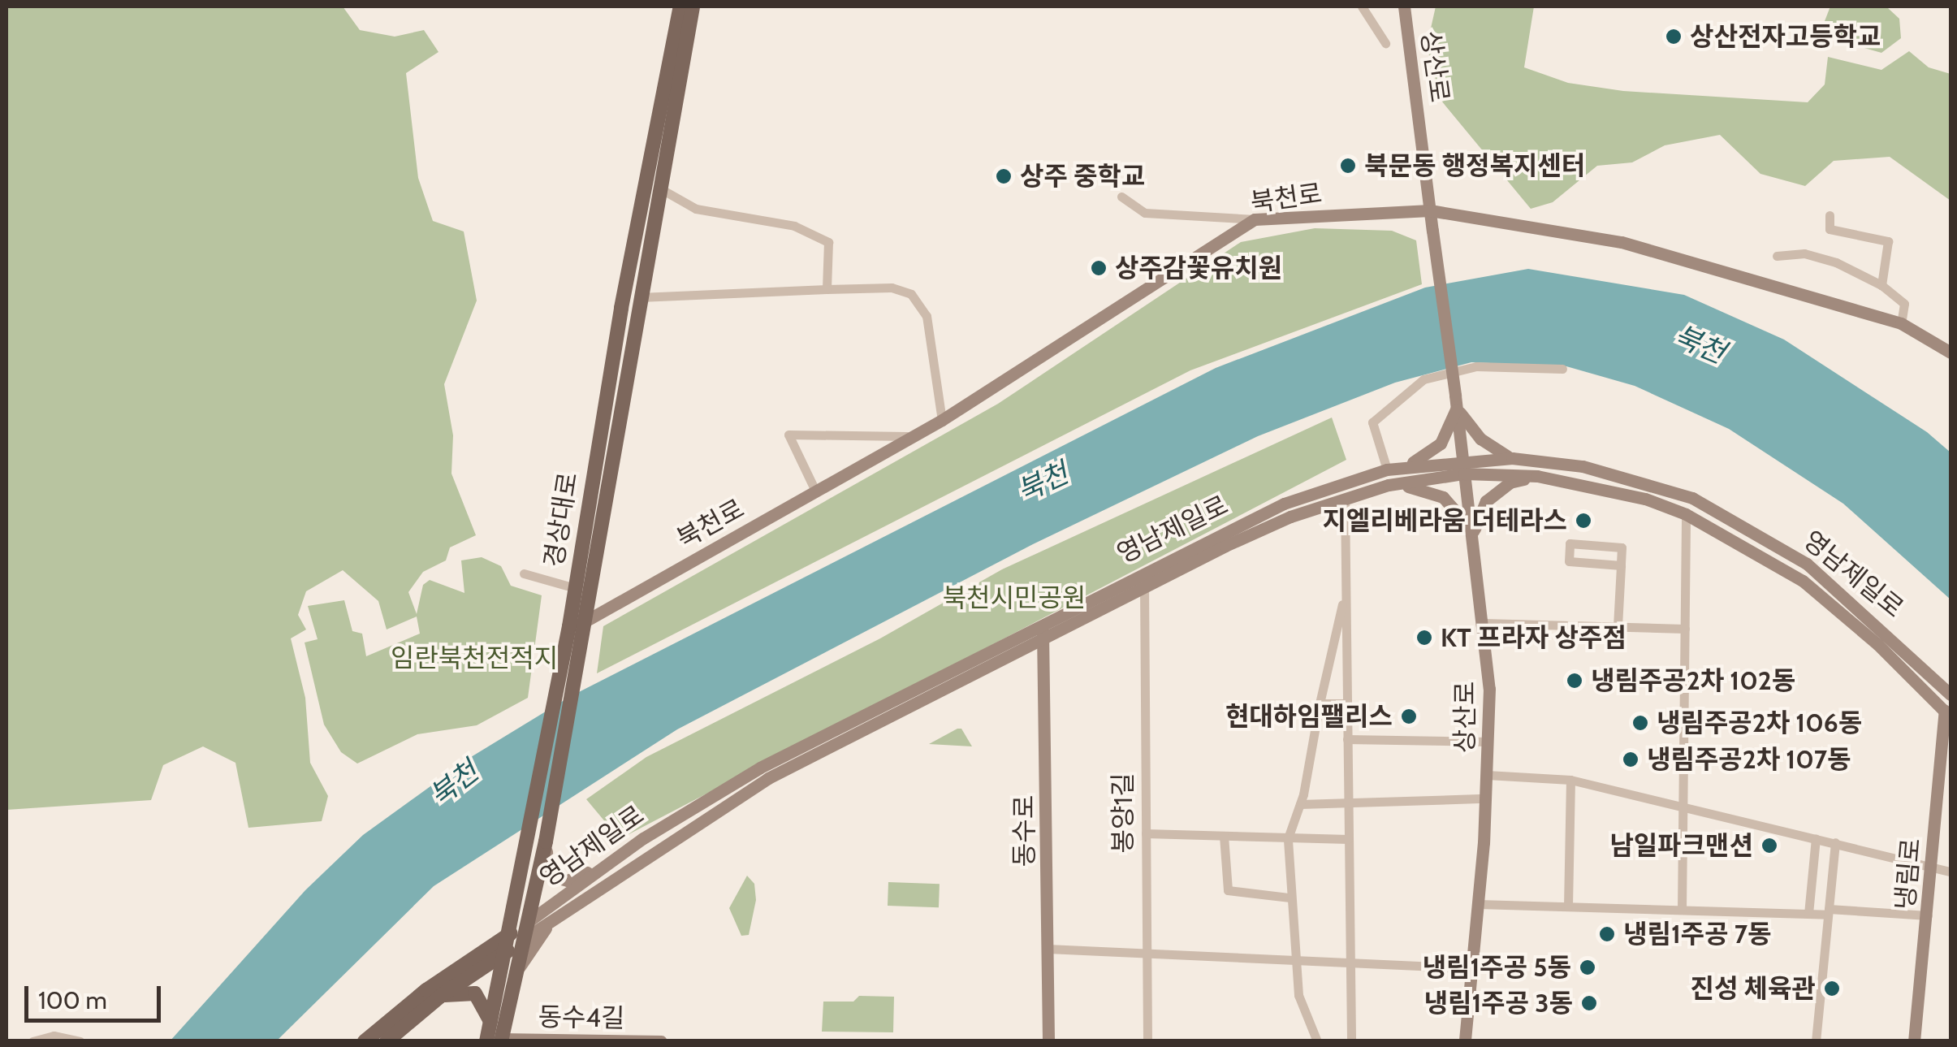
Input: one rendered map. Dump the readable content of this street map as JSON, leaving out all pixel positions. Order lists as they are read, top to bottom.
{
  "streets": {
    "main road": ["경상대로", "영남제일로"],
    "street": [
      "상산로",
      "북천로",
      "봉양1길",
      "동수로",
      "냉림로",
      "동수4길"
    ]
  },
  "crossings": [
    ["상산로", "북천로"],
    ["상산로", "영남제일로"],
    ["북천로", "경상대로"],
    ["경상대로", "영남제일로"],
    ["경상대로", "동수4길"],
    ["영남제일로", "봉양1길"],
    ["영남제일로", "동수로"],
    ["영남제일로", "냉림로"]
  ],
  "water": ["북천"],
  "parks": ["북천시민공원", "임란북천전적지"],
  "places": [
    "상산전자고등학교",
    "북문동 행정복지센터",
    "상주 중학교",
    "상주감꽃유치원",
    "지엘리베라움 더테라스",
    "KT 프라자 상주점",
    "냉림주공2차 102동",
    "현대하임팰리스",
    "냉림주공2차 106동",
    "냉림주공2차 107동",
    "남일파크맨션",
    "냉림1주공 7동",
    "냉림1주공 5동",
    "진성 체육관",
    "냉림1주공 3동"
  ],
  "scale_bar": "100 m"
}
